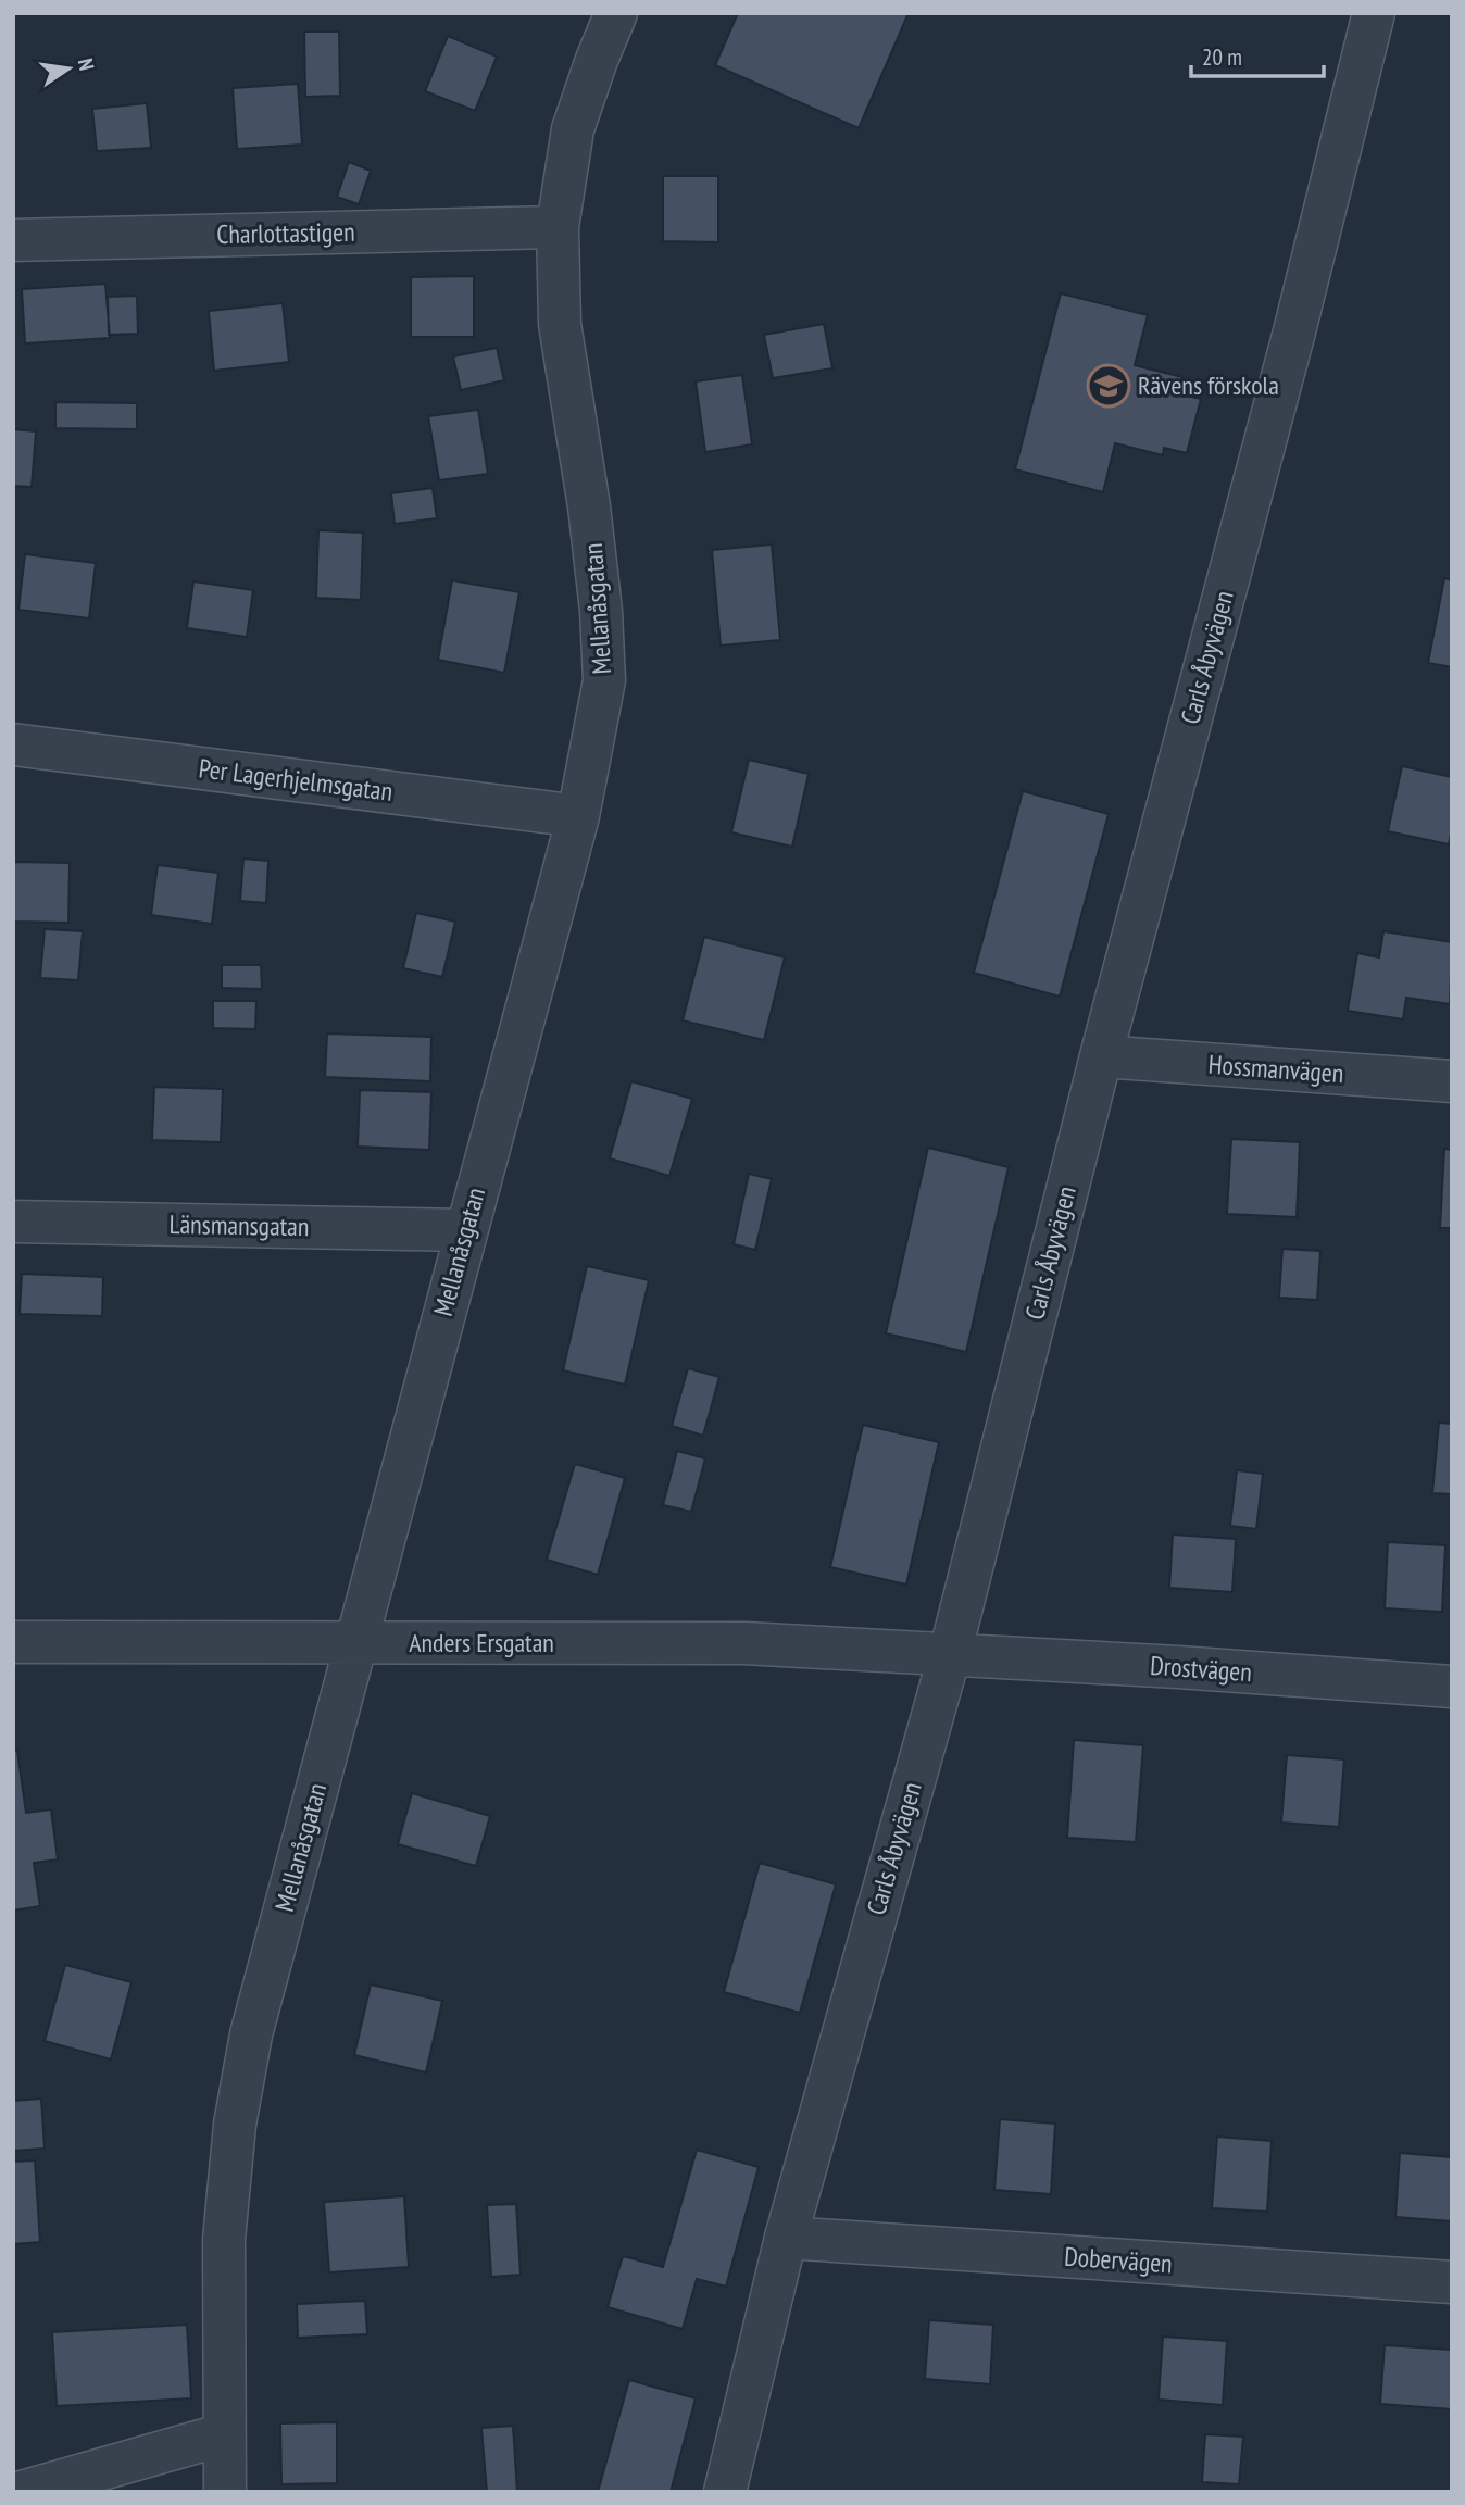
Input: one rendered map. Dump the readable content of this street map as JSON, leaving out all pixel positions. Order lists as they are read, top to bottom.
{
  "streets": {
    "street": [
      "Charlottastigen",
      "Mellanåsgatan",
      "Carls Åbyvägen",
      "Per Lagerhjelmsgatan",
      "Hossmanvägen",
      "Länsmansgatan",
      "Anders Ersgatan",
      "Drostvägen",
      "Dobervägen"
    ]
  },
  "crossings": [
    ["Charlottastigen", "Mellanåsgatan"],
    ["Mellanåsgatan", "Per Lagerhjelmsgatan"],
    ["Mellanåsgatan", "Länsmansgatan"],
    ["Mellanåsgatan", "Anders Ersgatan"],
    ["Carls Åbyvägen", "Hossmanvägen"],
    ["Carls Åbyvägen", "Anders Ersgatan"],
    ["Carls Åbyvägen", "Drostvägen"],
    ["Carls Åbyvägen", "Dobervägen"],
    ["Anders Ersgatan", "Drostvägen"]
  ],
  "places": {
    "school or university": ["Rävens förskola"]
  },
  "scale_bar": "20 m",
  "north": "right"
}
